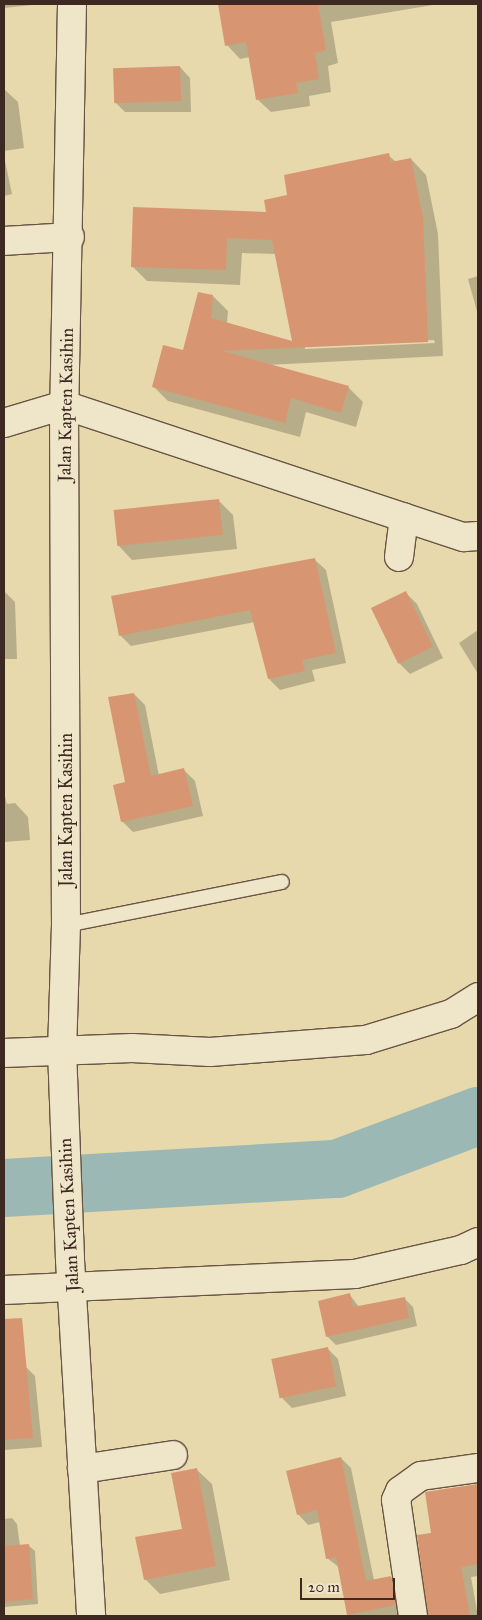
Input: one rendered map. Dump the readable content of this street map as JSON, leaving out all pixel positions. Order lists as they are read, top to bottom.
{
  "streets": {
    "street": ["Jalan Kapten Kasihin"]
  },
  "scale_bar": "20 m"
}
